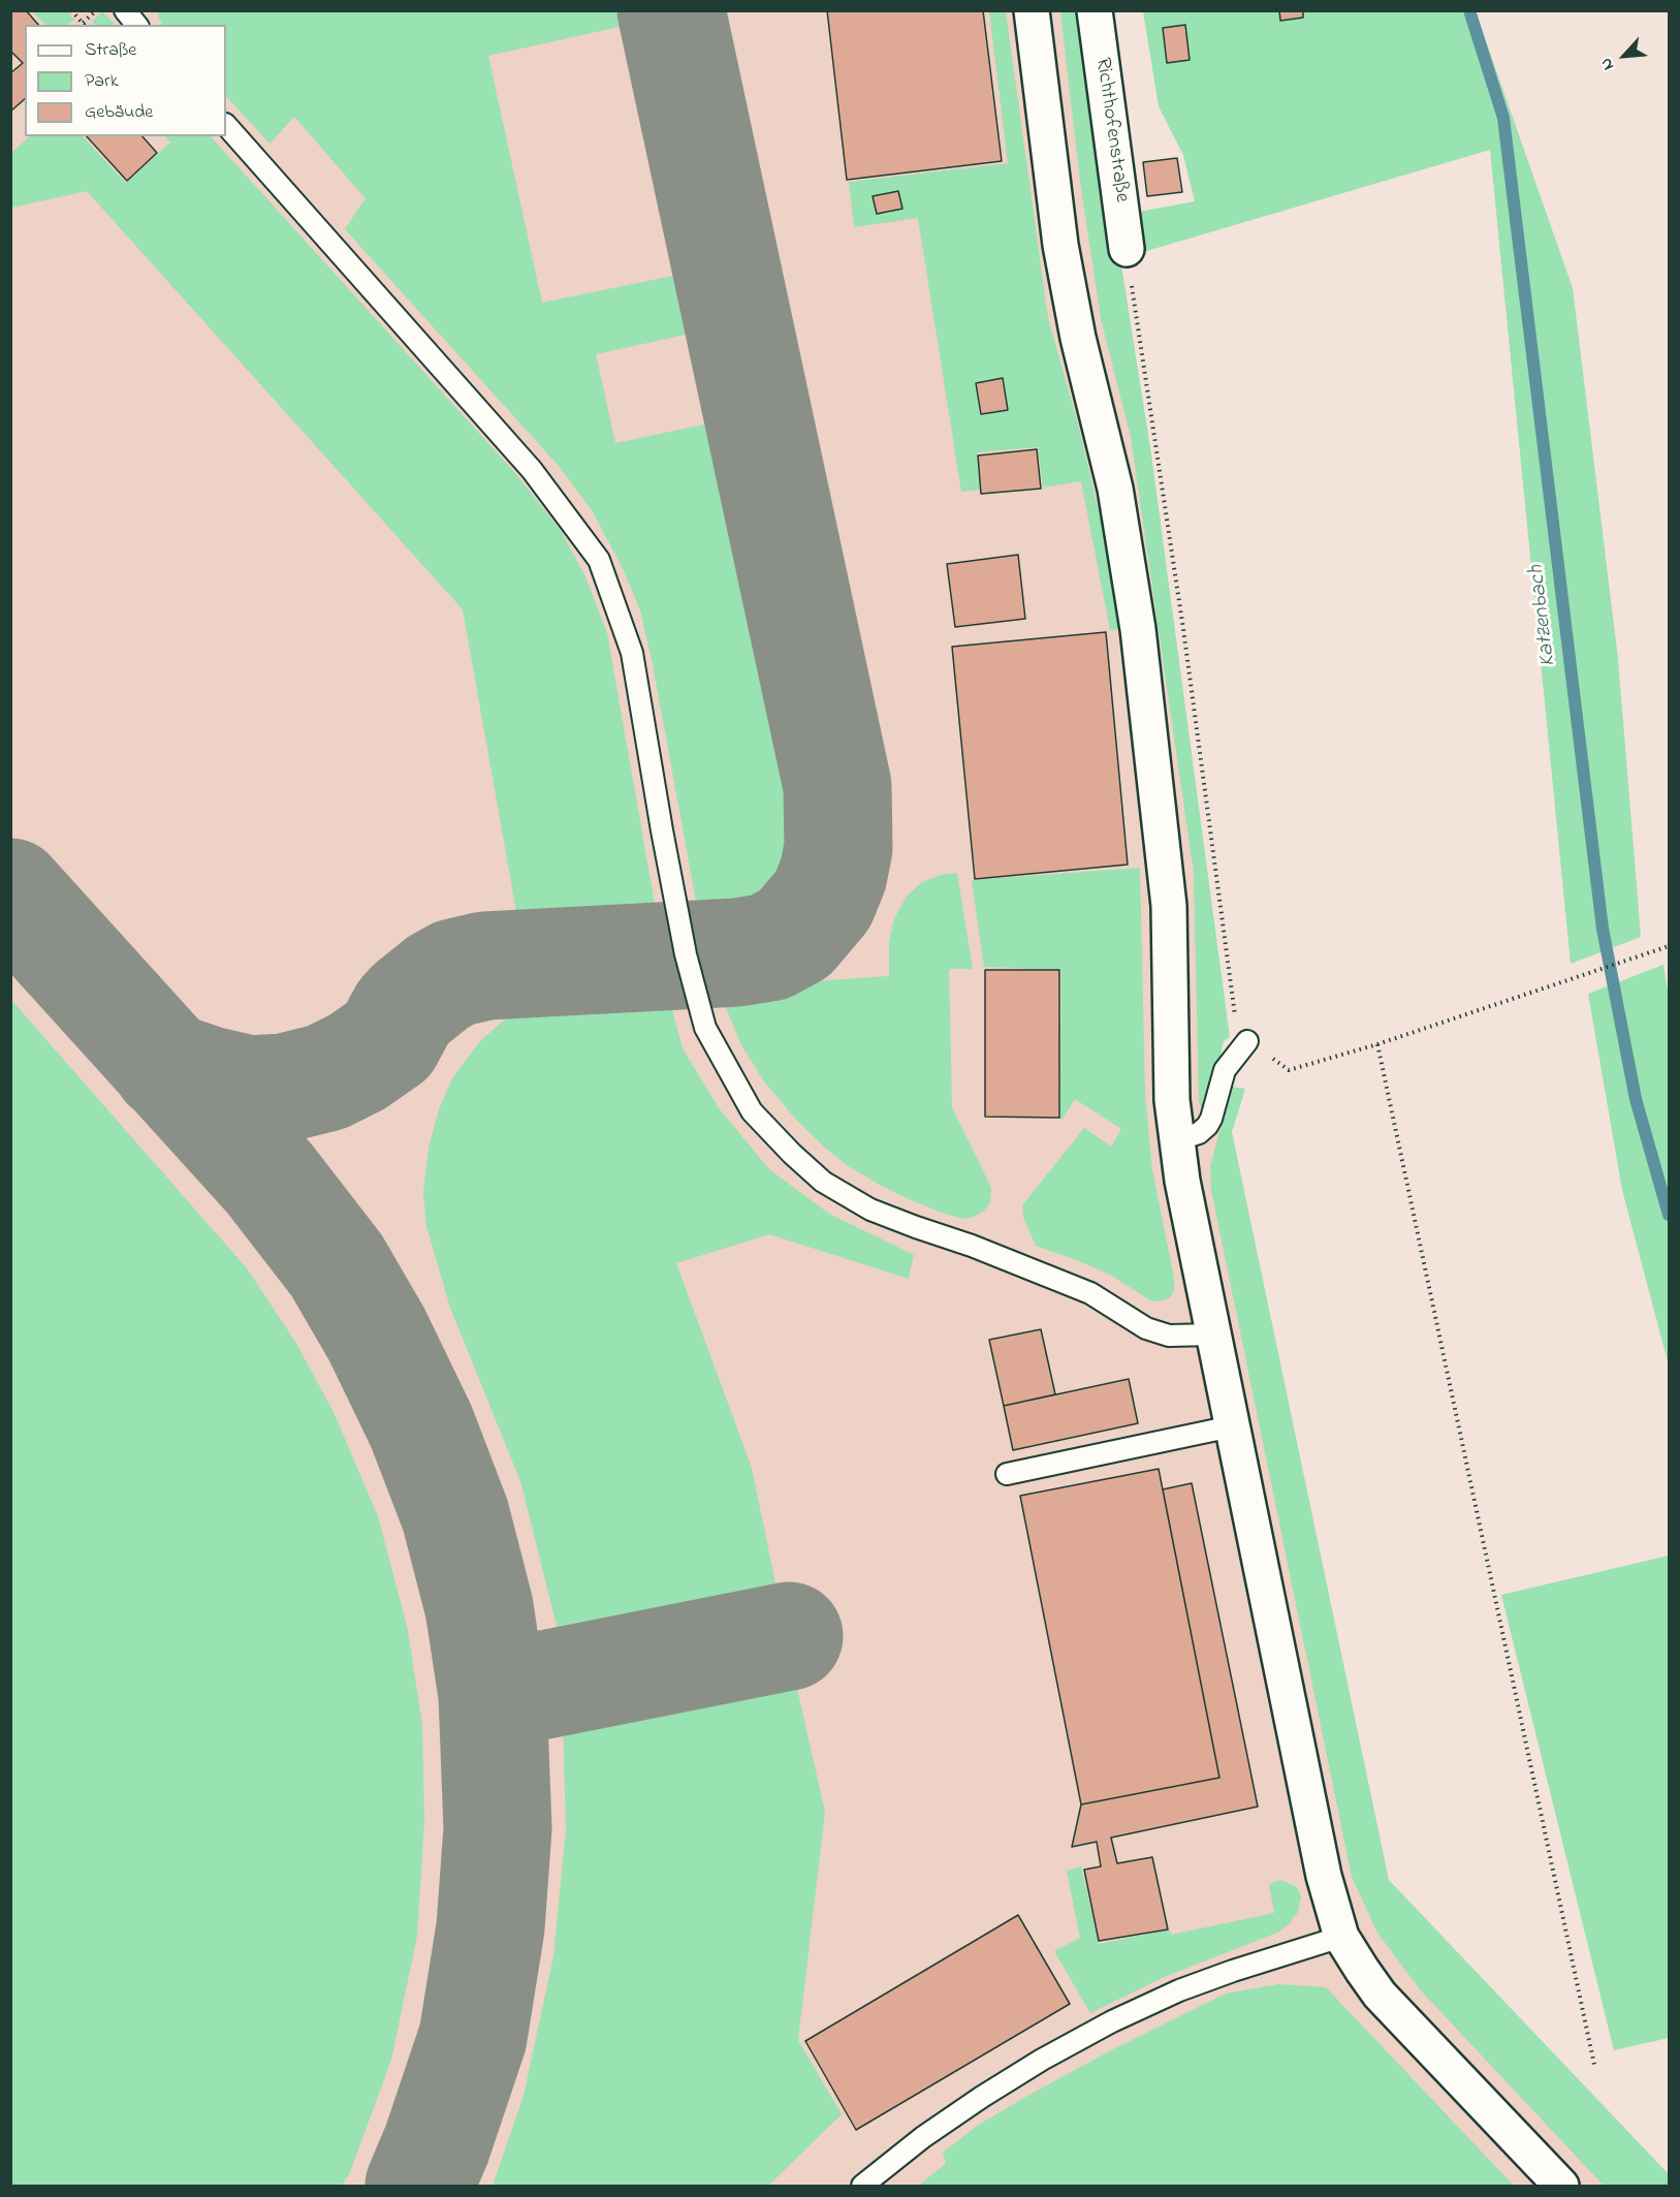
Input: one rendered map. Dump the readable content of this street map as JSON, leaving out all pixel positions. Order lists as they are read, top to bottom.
{
  "streets": {
    "street": ["Richthofenstraße"]
  },
  "water": ["Katzenbach"],
  "legend": ["Straße", "Park", "Gebäude"],
  "north": "bottom left"
}
